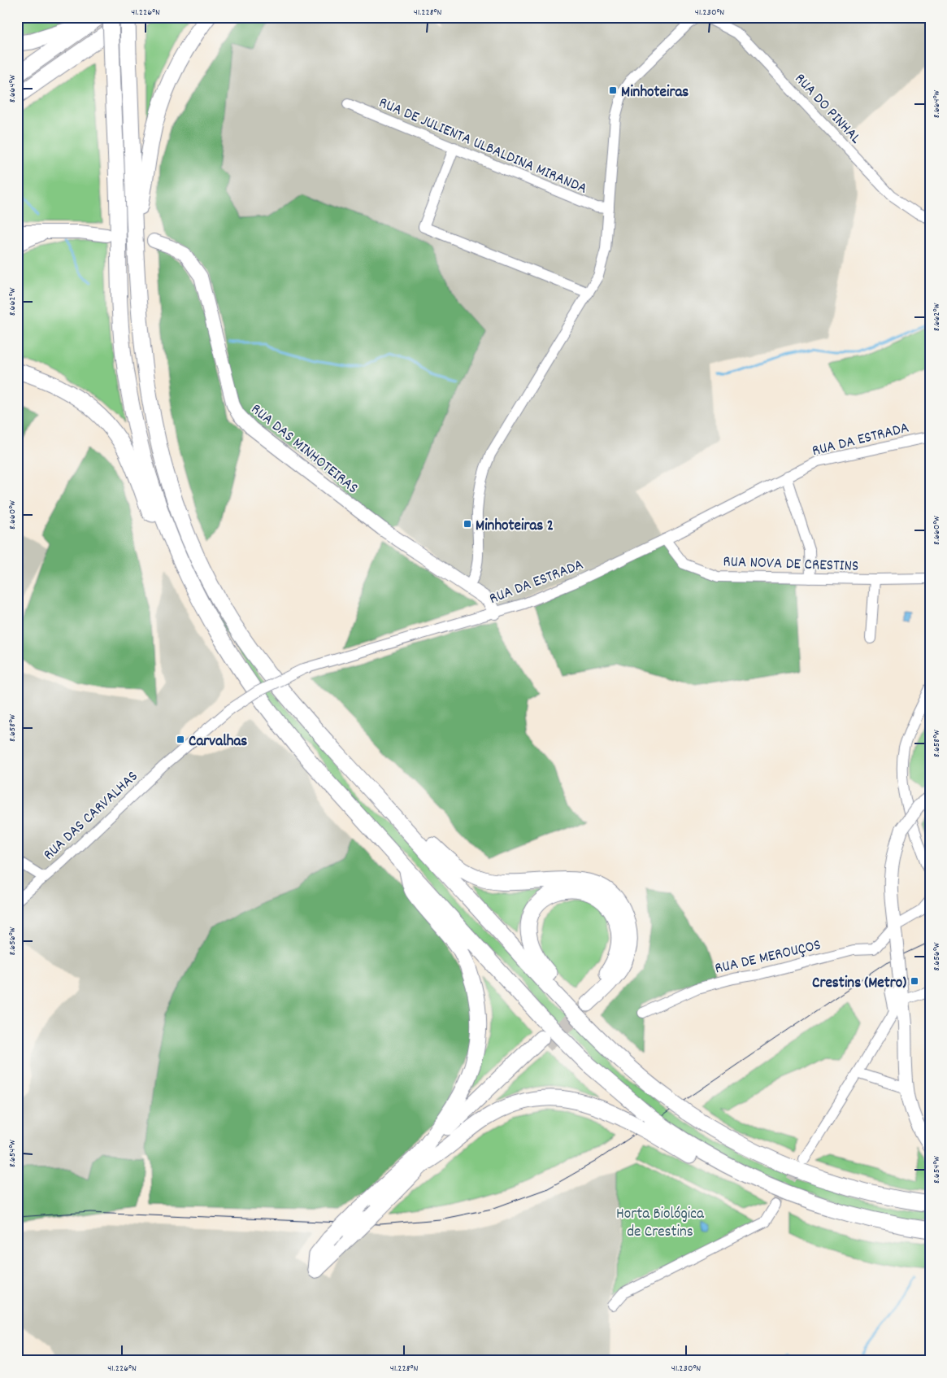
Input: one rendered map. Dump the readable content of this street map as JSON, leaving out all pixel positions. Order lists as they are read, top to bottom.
{
  "streets": {
    "main road": ["RUA DAS MINHOTEIRAS"],
    "street": [
      "RUA DO PINHAL",
      "RUA DE JULIENTA ULBALDINA MIRANDA",
      "RUA DA ESTRADA",
      "RUA NOVA DE CRESTINS",
      "RUA DAS CARVALHAS",
      "RUA DE MEROUÇOS"
    ]
  },
  "crossings": [
    ["RUA DA ESTRADA", "RUA DAS MINHOTEIRAS"],
    ["RUA DA ESTRADA", "RUA NOVA DE CRESTINS"],
    ["RUA DA ESTRADA", "RUA DAS CARVALHAS"]
  ],
  "parks": ["Horta Biológica de Crestins"],
  "places": {
    "transit": [
      "Minhoteiras",
      "Minhoteiras 2",
      "Carvalhas",
      "Crestins (Metro)"
    ]
  },
  "coordinates": [
    "41.226°N",
    "41.228°N",
    "41.230°N",
    "8.664°W",
    "8.662°W",
    "8.660°W",
    "8.658°W",
    "8.656°W",
    "8.654°W"
  ]
}
